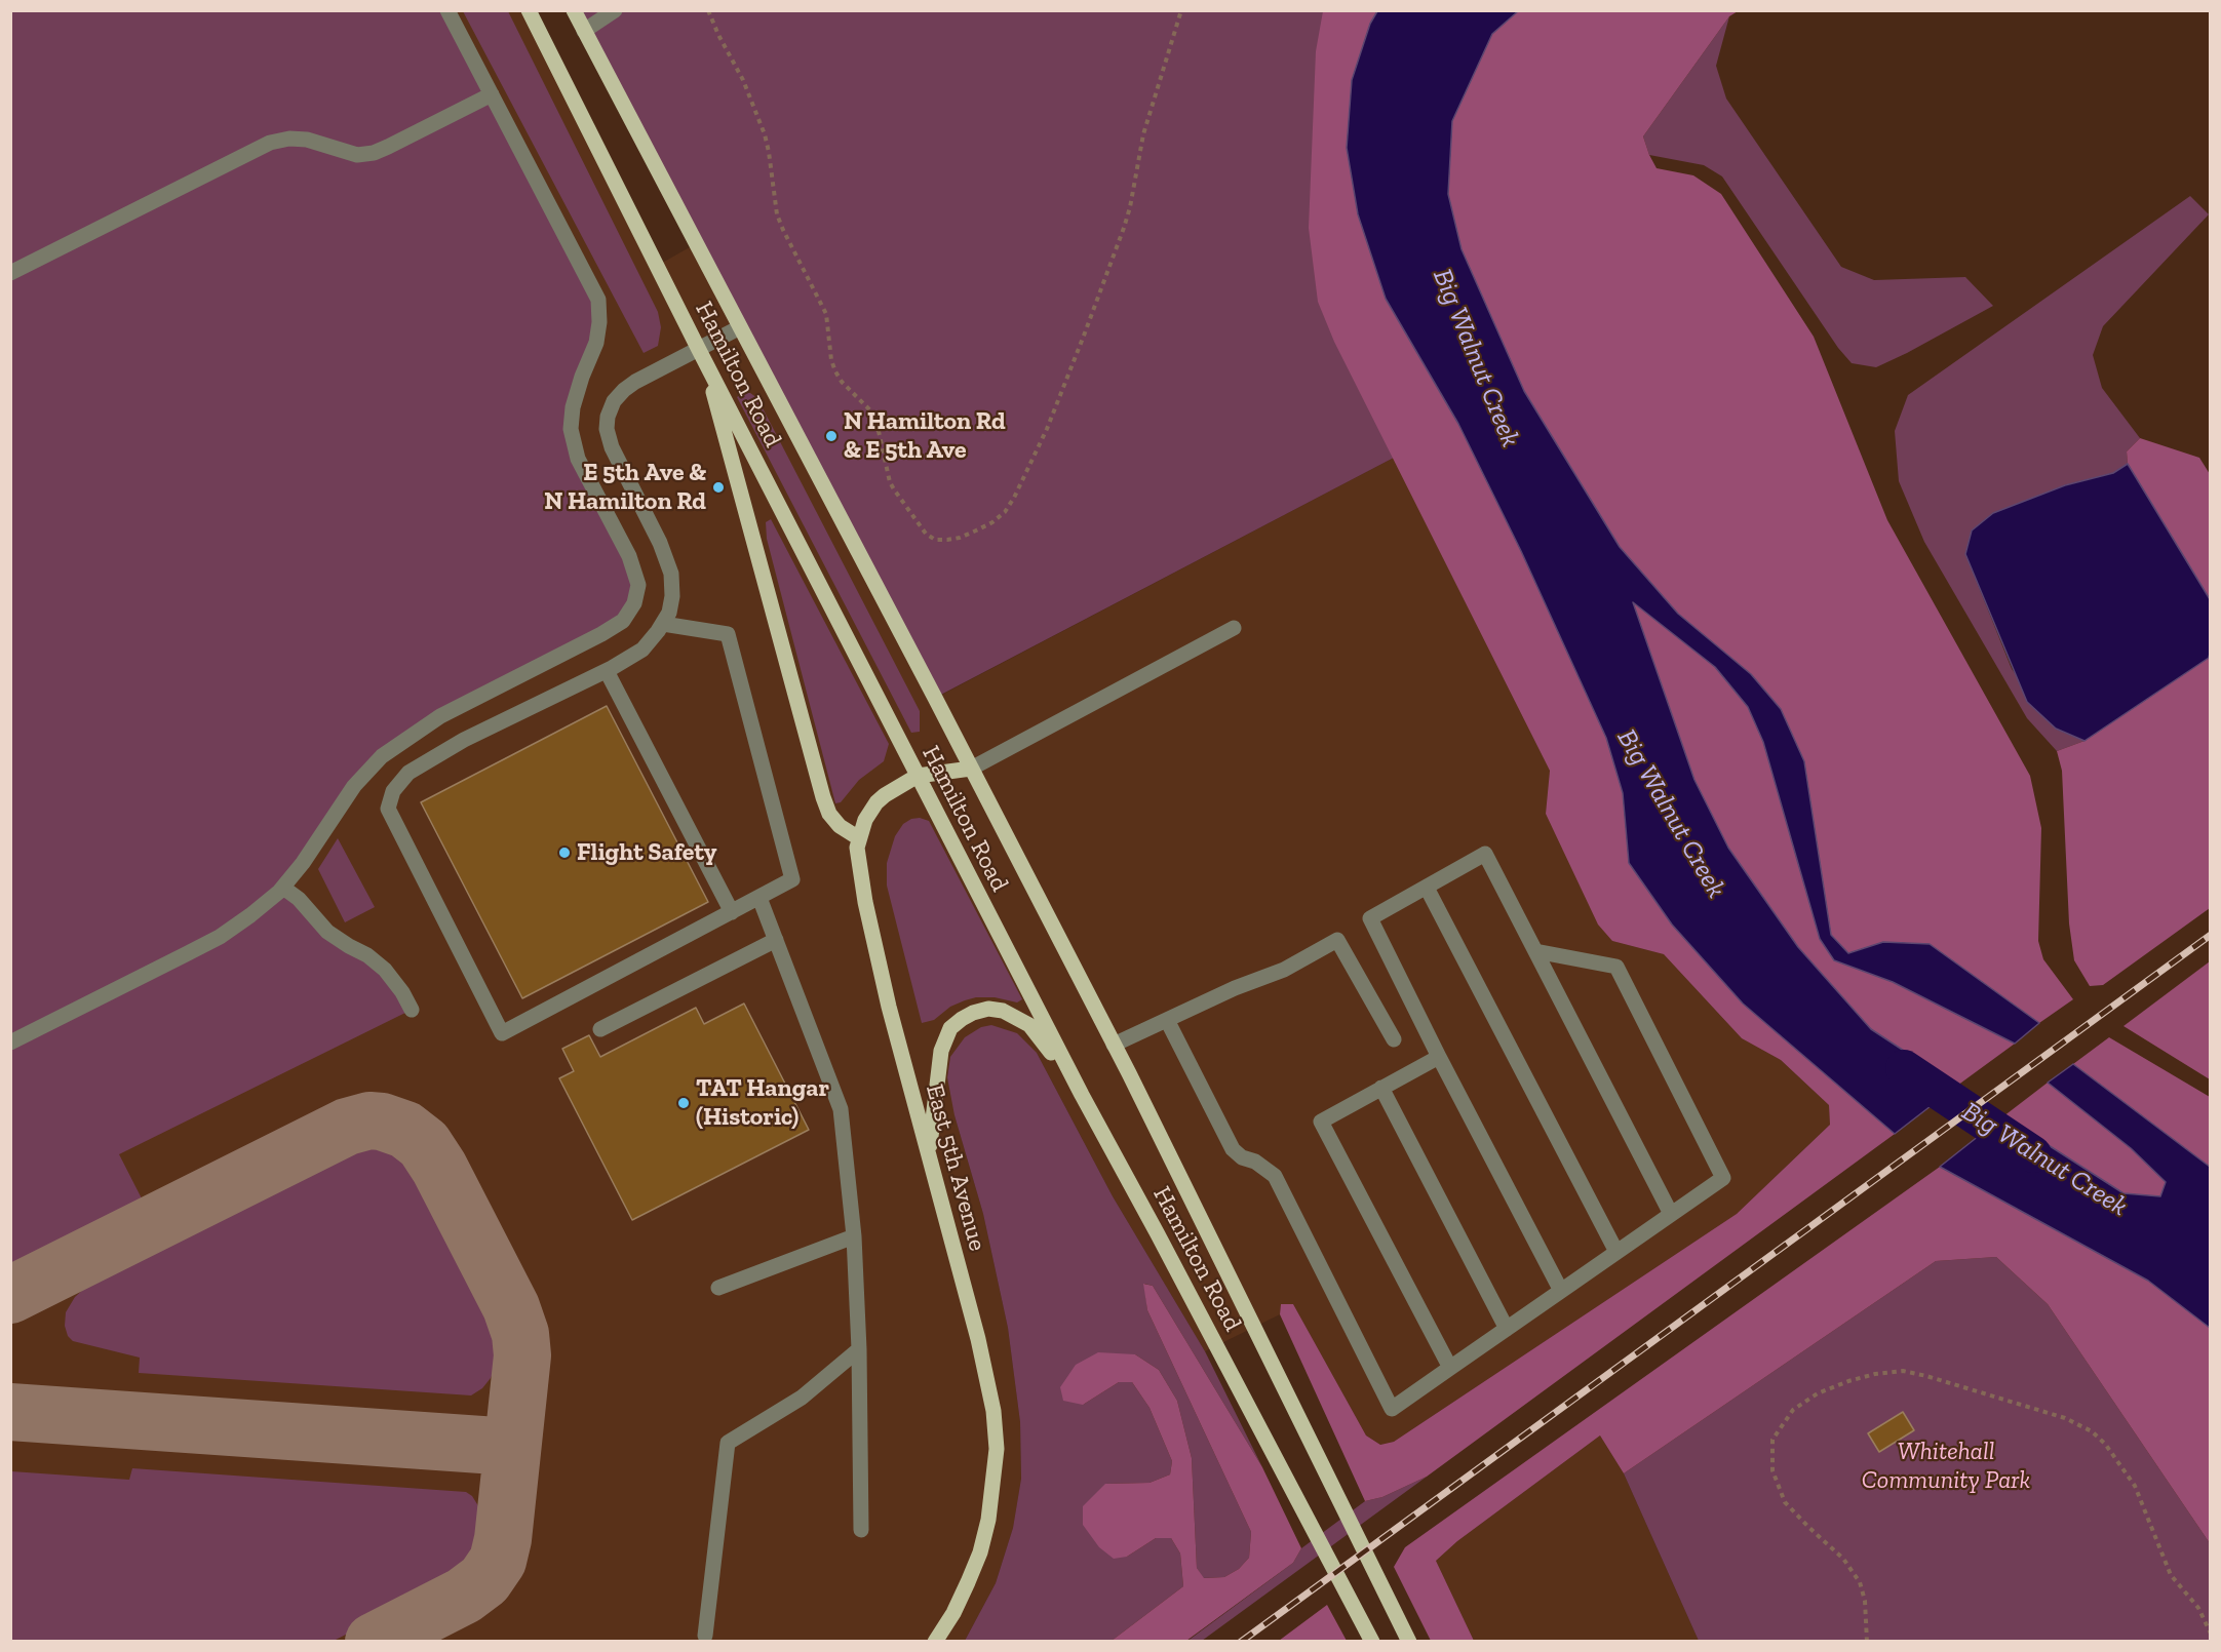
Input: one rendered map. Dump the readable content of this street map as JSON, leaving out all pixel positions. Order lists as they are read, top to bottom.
{
  "streets": {
    "main road": ["Hamilton Road", "East 5th Avenue"]
  },
  "crossings": [
    ["Hamilton Road", "East 5th Avenue"]
  ],
  "water": ["Big Walnut Creek"],
  "parks": ["Whitehall Community Park"],
  "places": [
    "N Hamilton Rd & E 5th Ave",
    "E 5th Ave & N Hamilton Rd",
    "Flight Safety",
    "TAT Hangar (Historic)"
  ]
}
